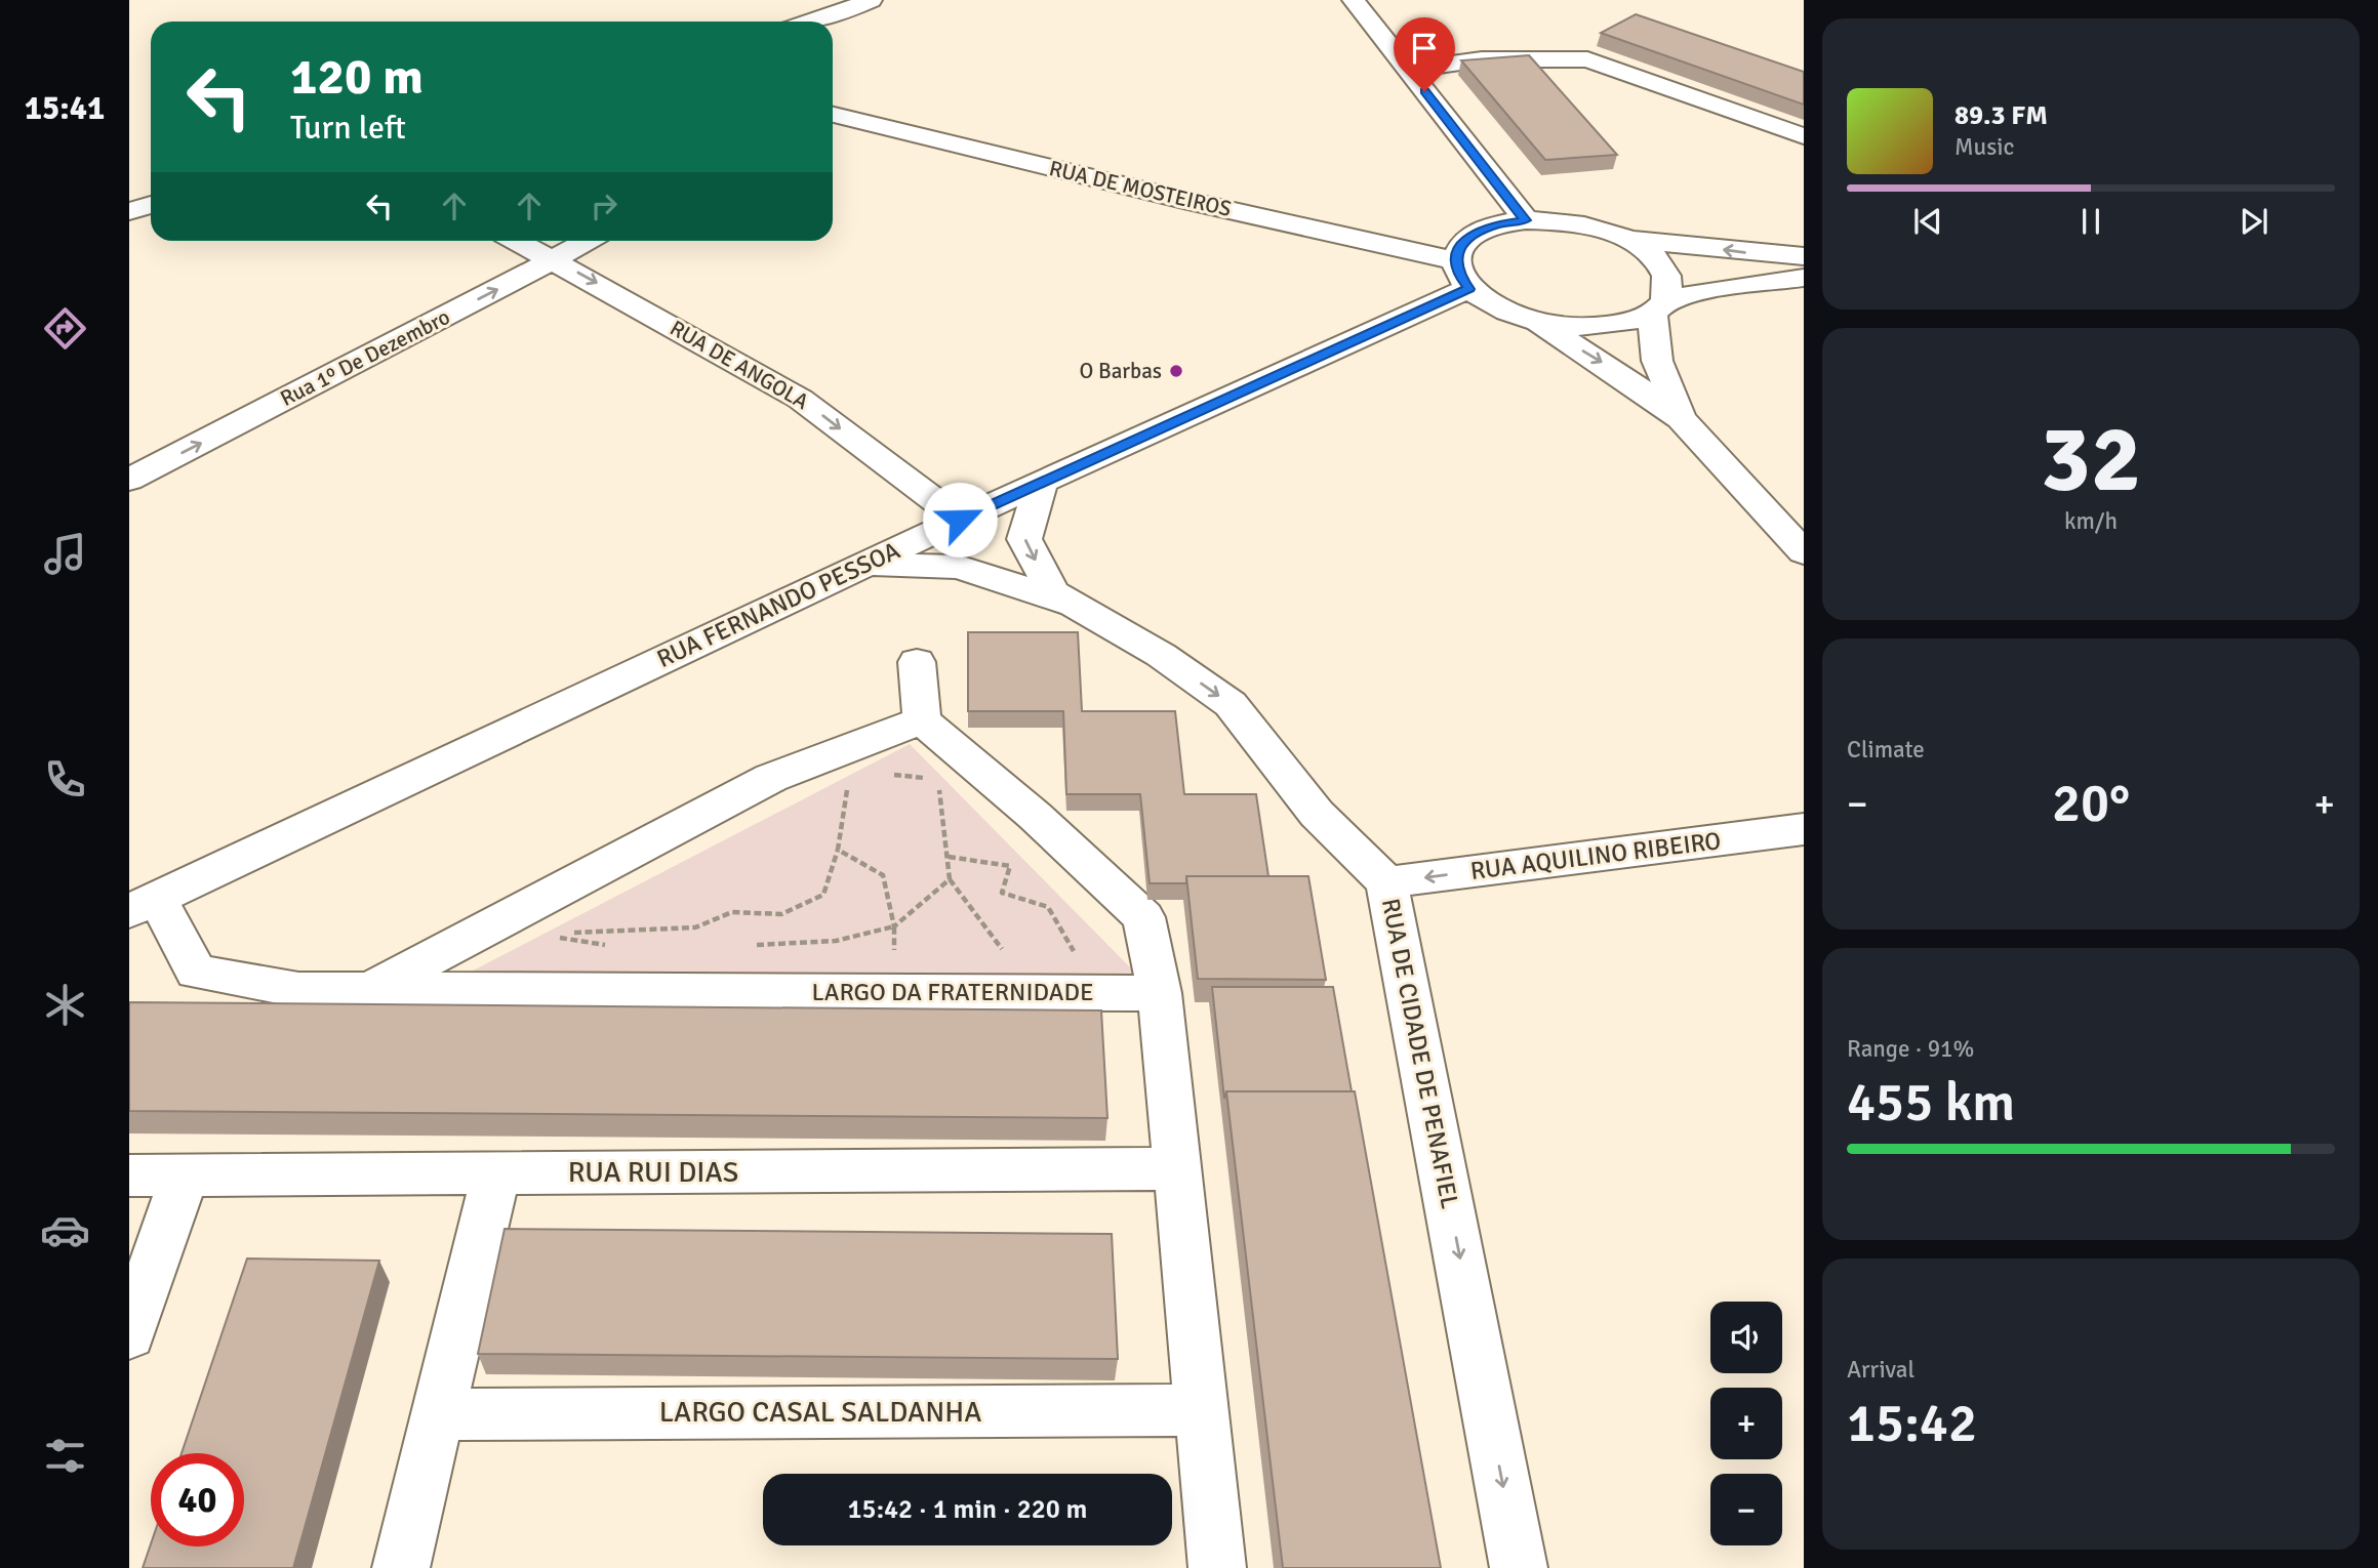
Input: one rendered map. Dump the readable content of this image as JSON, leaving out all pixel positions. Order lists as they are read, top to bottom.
{
  "streets": {
    "street": [
      "RUA DE MOSTEIROS",
      "Rua 1º De Dezembro",
      "RUA DE ANGOLA",
      "RUA FERNANDO PESSOA",
      "RUA AQUILINO RIBEIRO",
      "LARGO DA FRATERNIDADE",
      "RUA DE CIDADE DE PENAFIEL",
      "RUA RUI DIAS",
      "LARGO CASAL SALDANHA"
    ]
  },
  "crossings": [
    ["RUA DE MOSTEIROS", "RUA FERNANDO PESSOA"],
    ["Rua 1º De Dezembro", "RUA DE ANGOLA"],
    ["RUA DE ANGOLA", "RUA FERNANDO PESSOA"],
    ["RUA FERNANDO PESSOA", "LARGO DA FRATERNIDADE"],
    ["RUA FERNANDO PESSOA", "RUA DE CIDADE DE PENAFIEL"],
    ["RUA AQUILINO RIBEIRO", "RUA DE CIDADE DE PENAFIEL"]
  ],
  "one_way": ["Rua 1º De Dezembro", "RUA DE ANGOLA", "RUA AQUILINO RIBEIRO"],
  "places": ["O Barbas"],
  "page": {
    "tabs": "15:41",
    "turn": ["120 m", "Turn left"],
    "song": ["89.3 FM", "Music"],
    "tile": [
      ["32", "km/h"],
      "Climate",
      ["Range · 91%", "455 km"],
      ["Arrival", "15:42"]
    ],
    "heat": ["−", "20°", "+"],
    "map_buttons": ["+", "−"],
    "limit": "40",
    "trip": "15:42 · 1 min · 220 m"
  }
}
